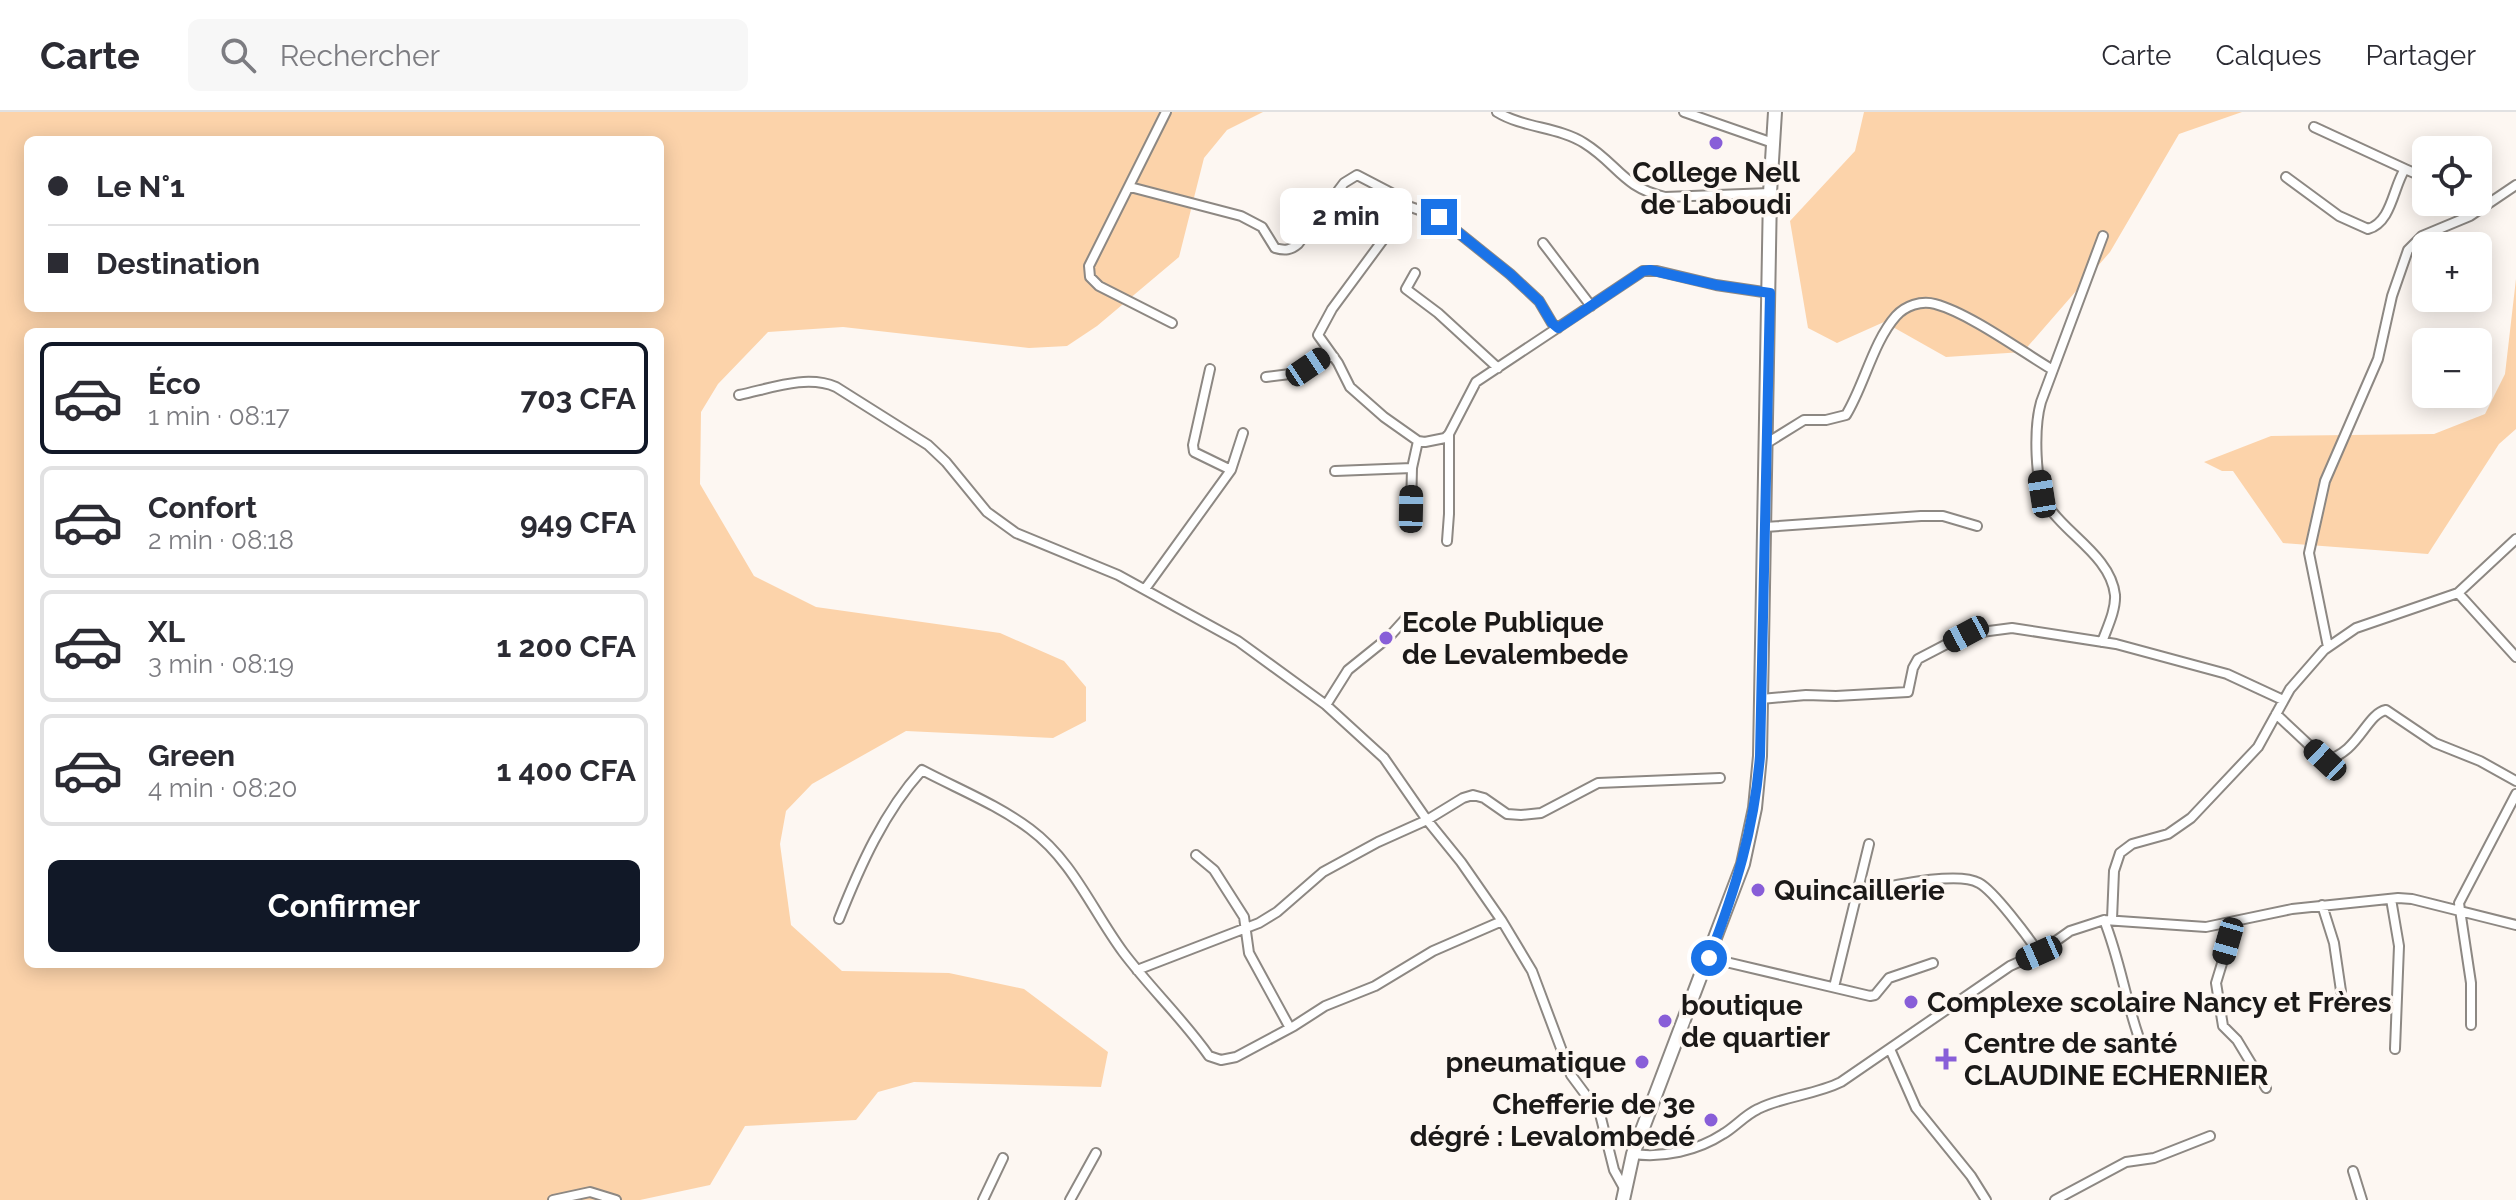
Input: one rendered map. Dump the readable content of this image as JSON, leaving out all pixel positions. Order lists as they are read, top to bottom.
{
  "places": {
    "other": [
      "College Nell de Laboudi",
      "Ecole Publique de Levalembede",
      "Quincaillerie",
      "Complexe scolaire Nancy et Frères",
      "boutique de quartier",
      "pneumatique",
      "Chefferie de 3e dégré : Levalombedé"
    ],
    "health": ["Centre de santé CLAUDINE ECHERNIER"]
  },
  "page": {
    "header": "Carte",
    "search": "Rechercher",
    "nav": ["Carte", "Calques", "Partager"],
    "map_buttons": ["+", "−"],
    "banner": ["Le N°1", "Destination"],
    "bubble": "2 min",
    "list": [
      {
        "name": "Éco",
        "note": "1 min · 08:17",
        "value": "703 CFA"
      },
      {
        "name": "Confort",
        "note": "2 min · 08:18",
        "value": "949 CFA"
      },
      {
        "name": "XL",
        "note": "3 min · 08:19",
        "value": "1 200 CFA"
      },
      {
        "name": "Green",
        "note": "4 min · 08:20",
        "value": "1 400 CFA"
      }
    ],
    "buttons": "Confirmer"
  }
}
